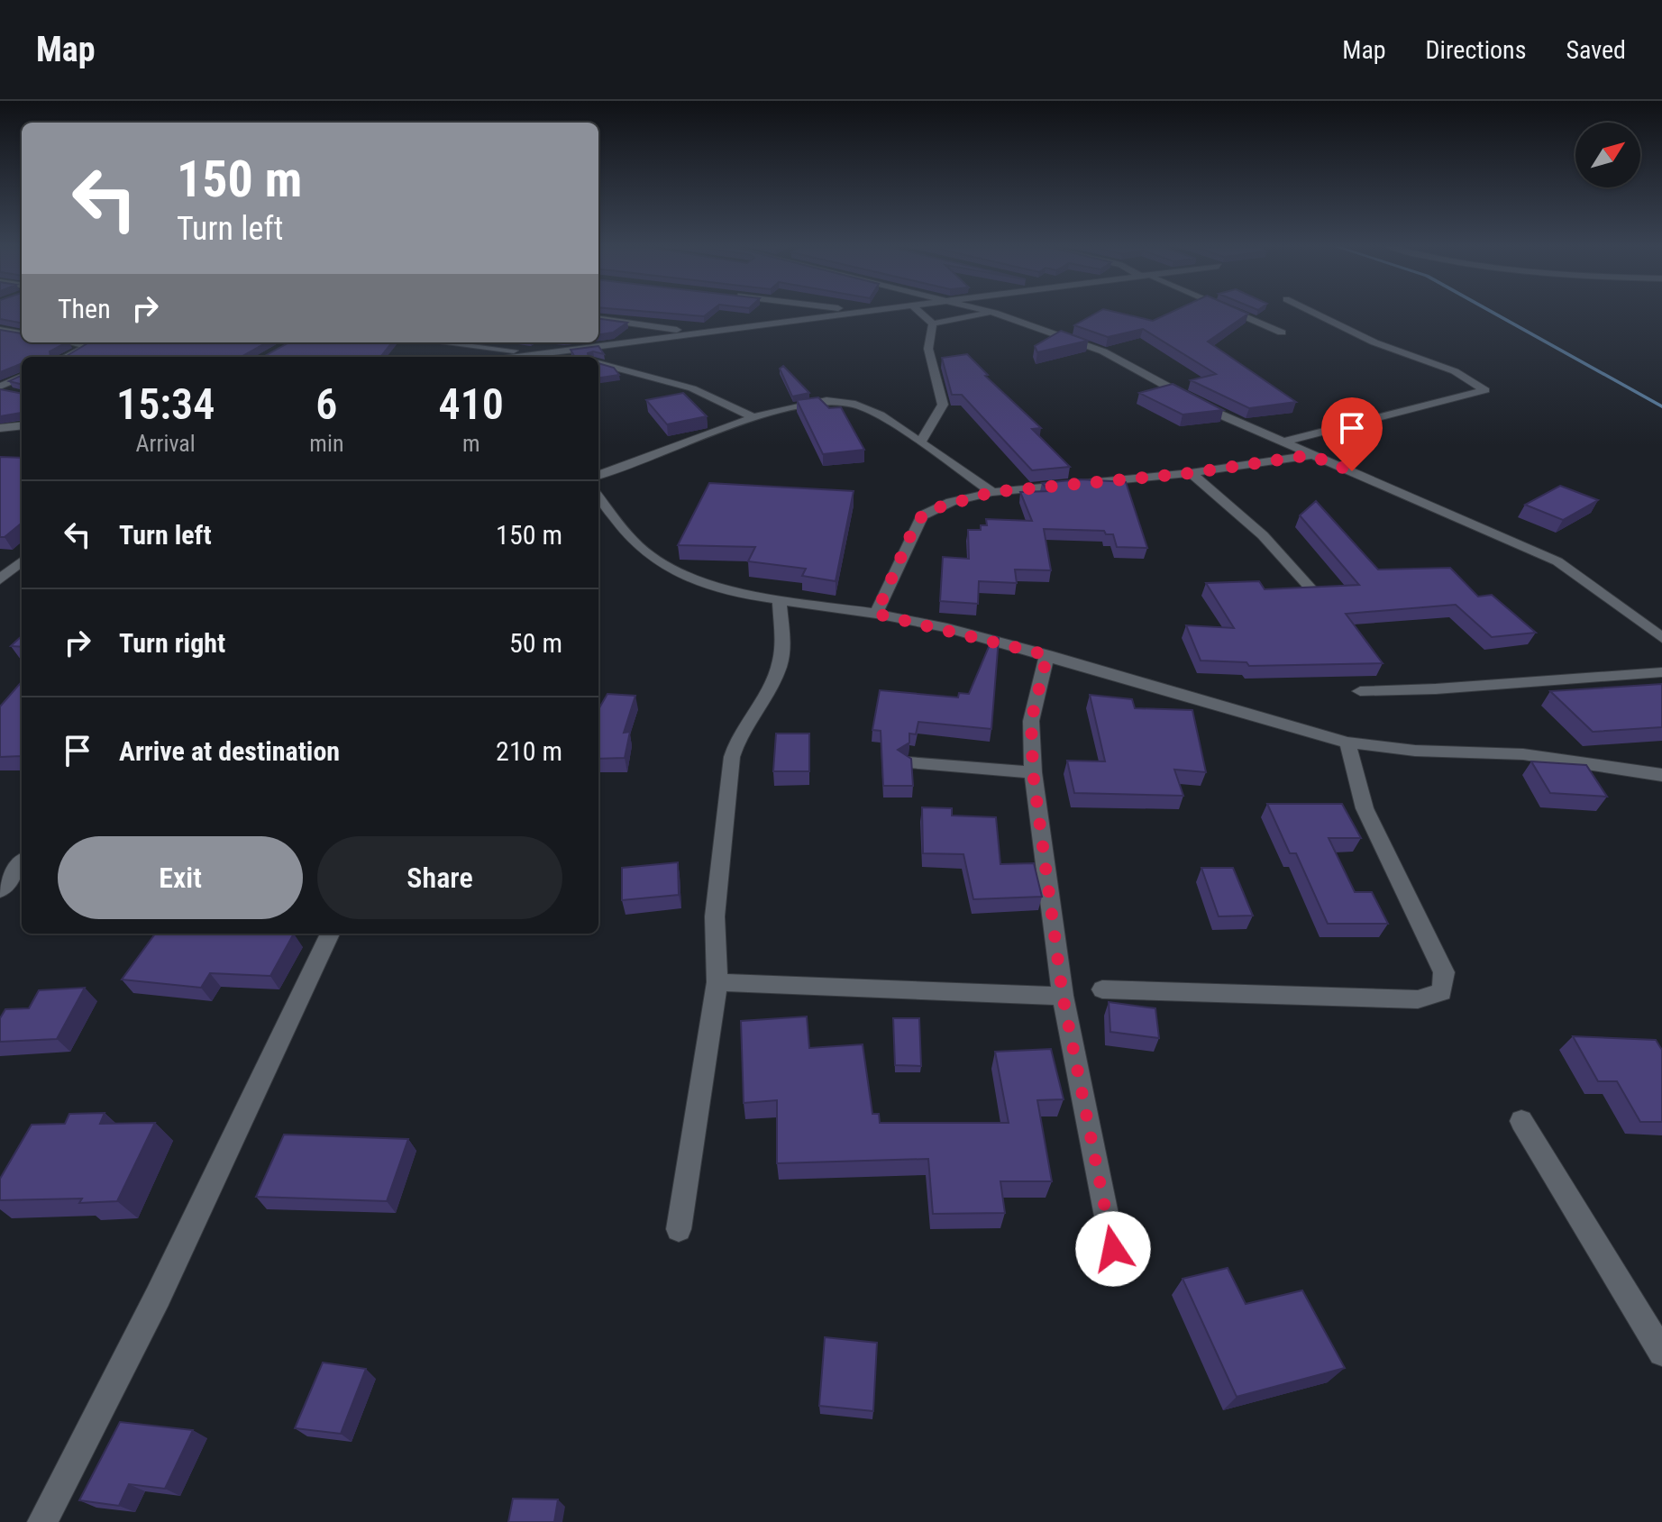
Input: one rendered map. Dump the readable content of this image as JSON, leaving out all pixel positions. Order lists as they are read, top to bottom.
{
  "north": "top right",
  "page": {
    "header": "Map",
    "nav": ["Map", "Directions", "Saved"],
    "turn": ["150 m", "Turn left"],
    "then": "Then",
    "eta": [
      "15:34",
      "Arrival",
      "6",
      "min",
      "410",
      "m"
    ],
    "list": [
      {
        "name": "Turn left",
        "value": "150 m"
      },
      {
        "name": "Turn right",
        "value": "50 m"
      },
      {
        "name": "Arrive at destination",
        "value": "210 m"
      }
    ],
    "buttons": ["Exit", "Share"]
  }
}
